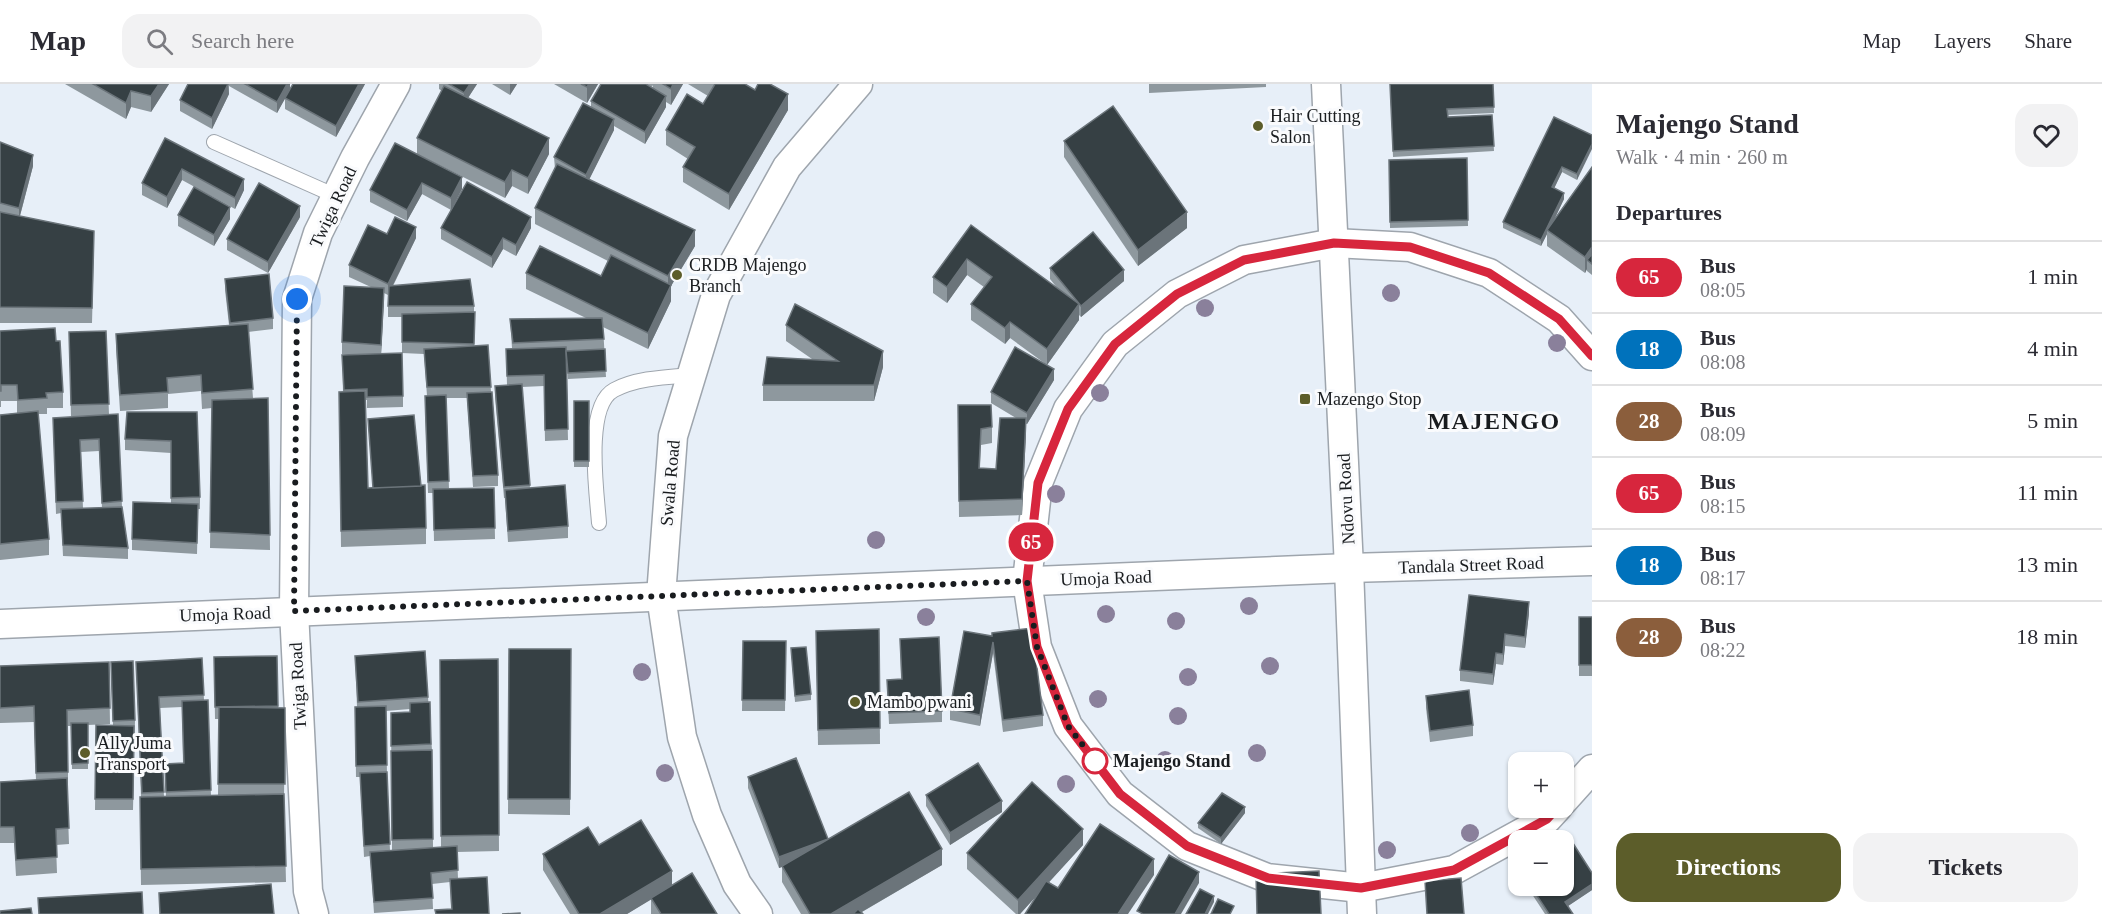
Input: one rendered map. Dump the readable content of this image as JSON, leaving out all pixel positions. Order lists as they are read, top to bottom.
{
  "streets": {
    "street": [
      "Twiga Road",
      "Swala Road",
      "Ndovu Road",
      "Tandala Street Road",
      "Umoja Road"
    ]
  },
  "crossings": [
    ["Twiga Road", "Umoja Road"],
    ["Swala Road", "Umoja Road"],
    ["Ndovu Road", "Tandala Street Road"],
    ["Ndovu Road", "Umoja Road"],
    ["Tandala Street Road", "Umoja Road"]
  ],
  "districts": ["MAJENGO"],
  "places": {
    "other": [
      "Hair Cutting Salon",
      "CRDB Majengo Branch",
      "Mambo pwani",
      "Ally Juma Transport",
      "Majengo Stand"
    ],
    "transit": ["Mazengo Stop"]
  },
  "lines": ["bus line 65"],
  "page": {
    "header": "Map",
    "search": "Search here",
    "nav": ["Map", "Layers", "Share"],
    "on_map": "65",
    "heading": [
      ["Majengo Stand", "Walk · 4 min · 260 m"],
      "Departures"
    ],
    "list": [
      {
        "mark": "65",
        "name": "Bus",
        "note": "08:05",
        "value": "1 min"
      },
      {
        "mark": "18",
        "name": "Bus",
        "note": "08:08",
        "value": "4 min"
      },
      {
        "mark": "28",
        "name": "Bus",
        "note": "08:09",
        "value": "5 min"
      },
      {
        "mark": "65",
        "name": "Bus",
        "note": "08:15",
        "value": "11 min"
      },
      {
        "mark": "18",
        "name": "Bus",
        "note": "08:17",
        "value": "13 min"
      },
      {
        "mark": "28",
        "name": "Bus",
        "note": "08:22",
        "value": "18 min"
      }
    ],
    "map_buttons": ["+", "−"],
    "buttons": ["Directions", "Tickets"]
  }
}
